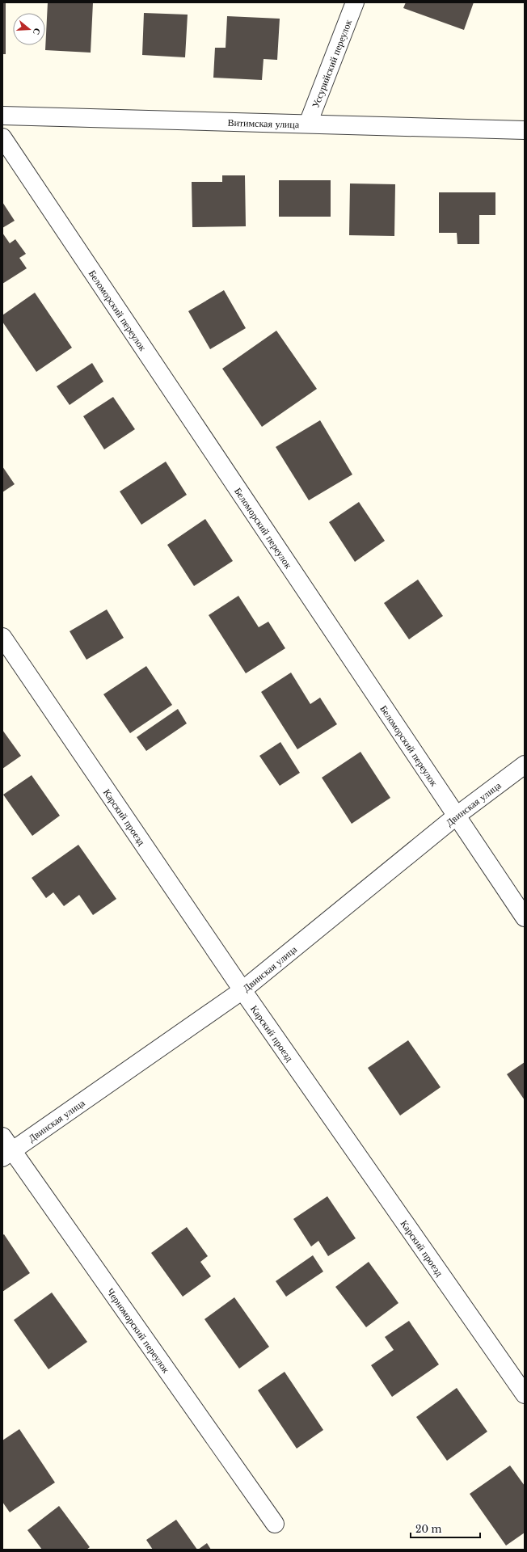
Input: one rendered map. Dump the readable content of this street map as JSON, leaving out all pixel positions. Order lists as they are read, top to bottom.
{
  "streets": {
    "street": [
      "Уссурийский переулок",
      "Витимская улица",
      "Беломорский переулок",
      "Двинская улица",
      "Карский проезд",
      "Черноморский переулок"
    ]
  },
  "crossings": [
    ["Уссурийский переулок", "Витимская улица"],
    ["Беломорский переулок", "Двинская улица"],
    ["Двинская улица", "Карский проезд"],
    ["Двинская улица", "Черноморский переулок"]
  ],
  "scale_bar": "20 m",
  "north": "right"
}
